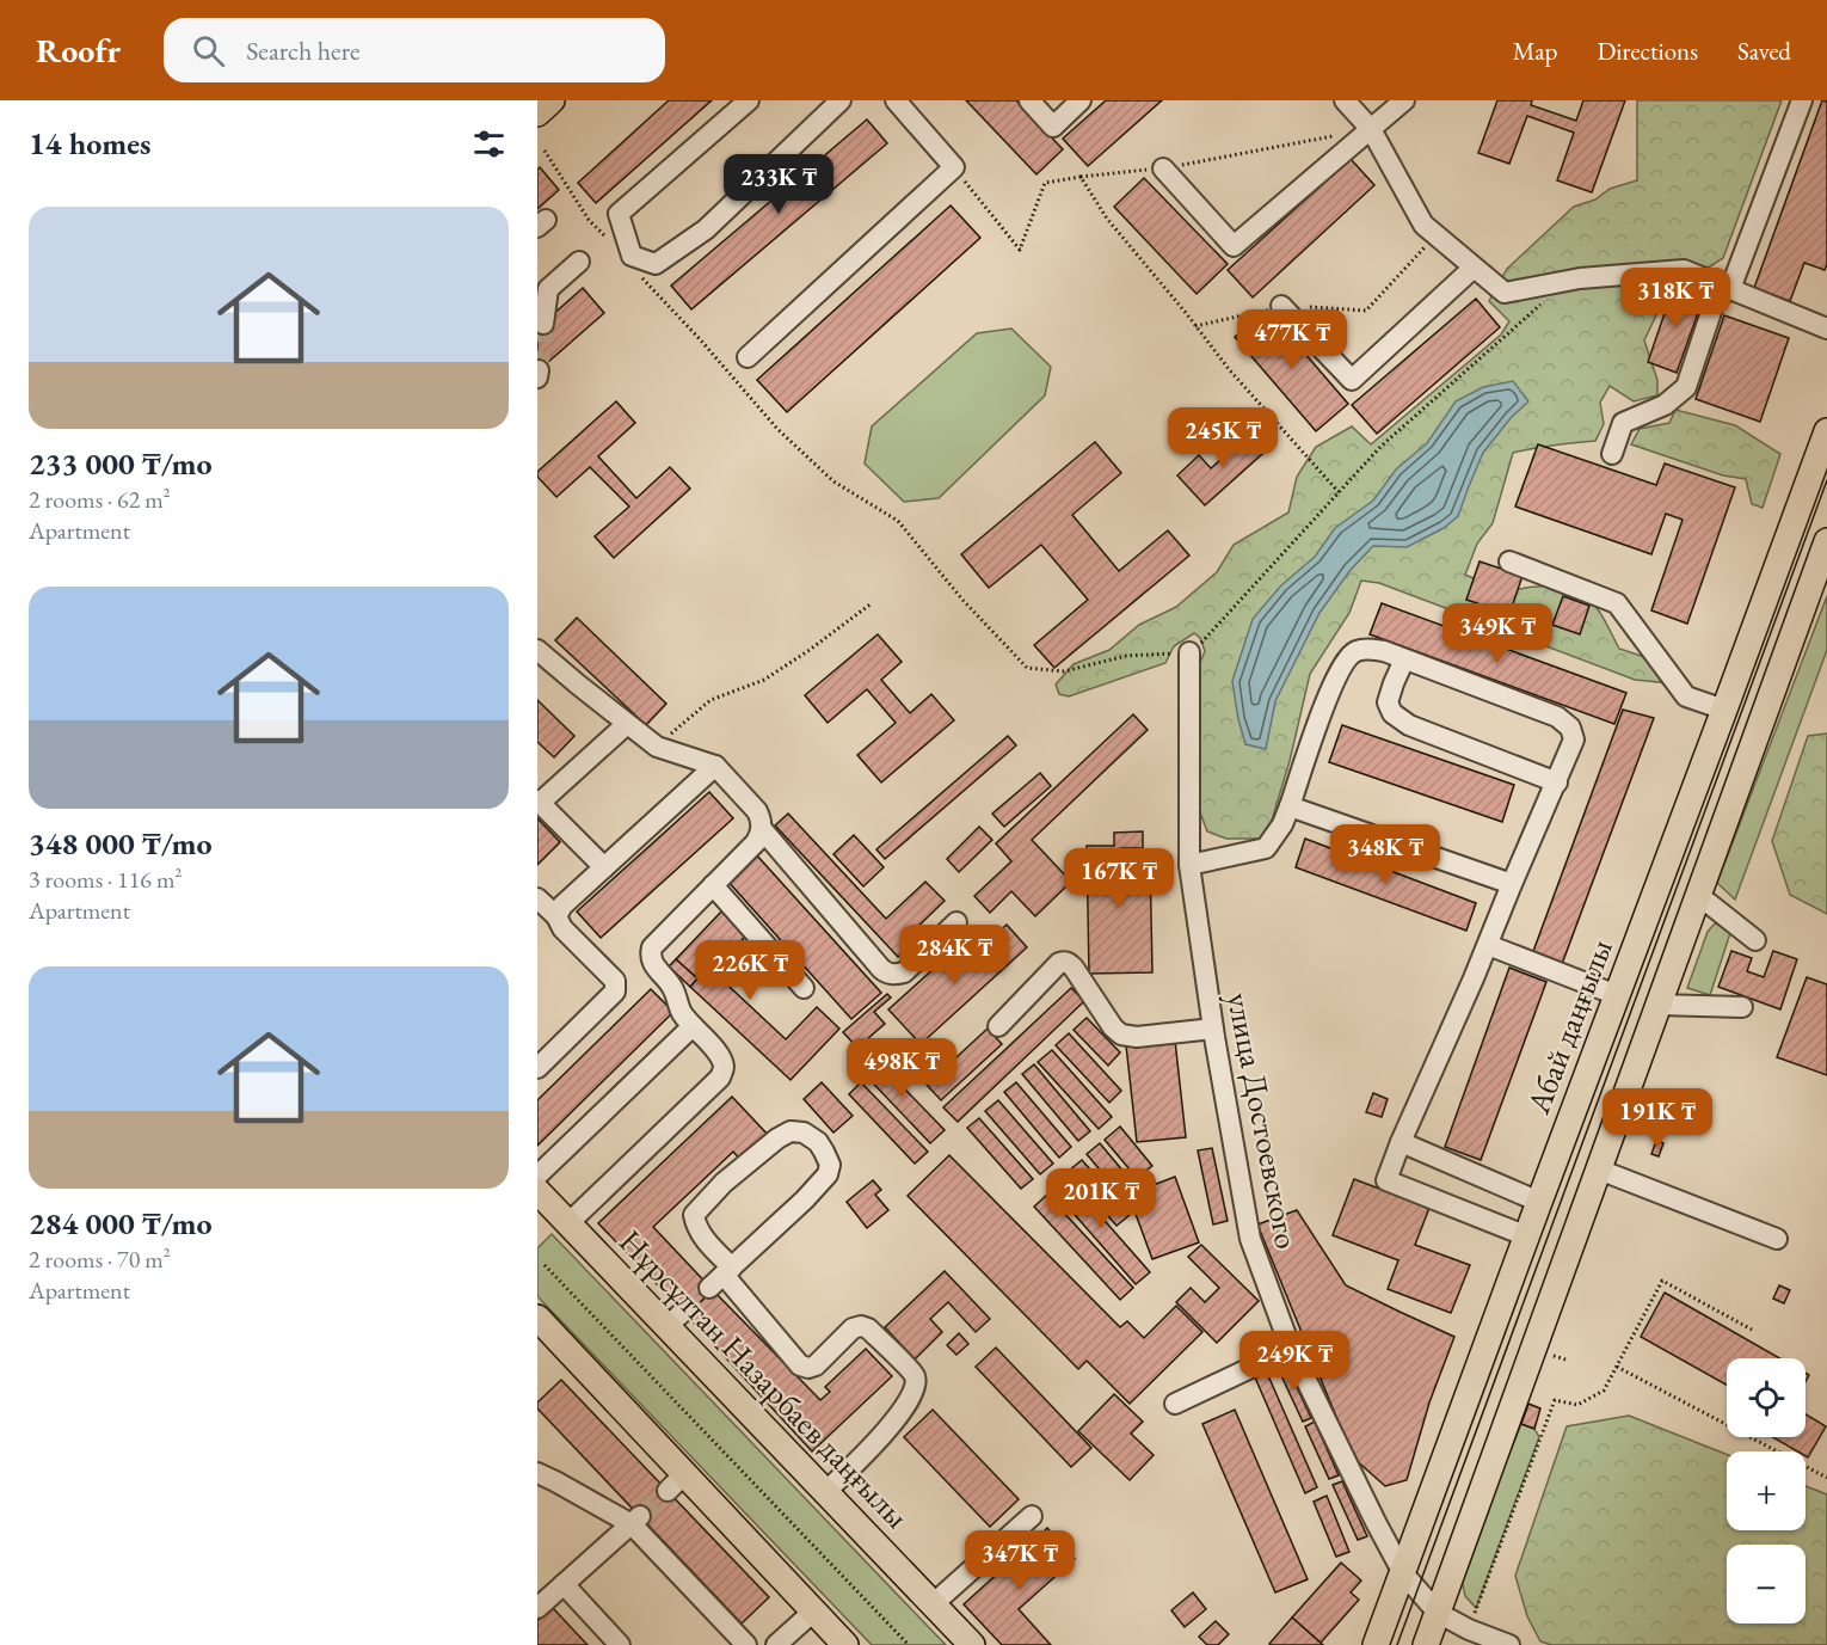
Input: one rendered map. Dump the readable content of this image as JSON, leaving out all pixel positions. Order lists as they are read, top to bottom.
{
  "streets": {
    "main road": ["Абай даңғылы", "Нұрсұлтан Назарбаев даңғылы"],
    "street": ["улица Достоевского"]
  },
  "crossings": [
    ["Абай даңғылы", "улица Достоевского"]
  ],
  "page": {
    "header": "Roofr",
    "search": "Search here",
    "nav": ["Map", "Directions", "Saved"],
    "heading": "14 homes",
    "price": [
      "233K ₸",
      "318K ₸",
      "477K ₸",
      "245K ₸",
      "349K ₸",
      "348K ₸",
      "167K ₸",
      "284K ₸",
      "226K ₸",
      "498K ₸",
      "191K ₸",
      "201K ₸",
      "249K ₸",
      "347K ₸"
    ],
    "list": [
      {
        "name": "233 000 ₸/mo",
        "note": "2 rooms · 62 m² · Apartment"
      },
      {
        "name": "348 000 ₸/mo",
        "note": "3 rooms · 116 m² · Apartment"
      },
      {
        "name": "284 000 ₸/mo",
        "note": "2 rooms · 70 m² · Apartment"
      }
    ],
    "map_buttons": ["+", "−"]
  }
}
